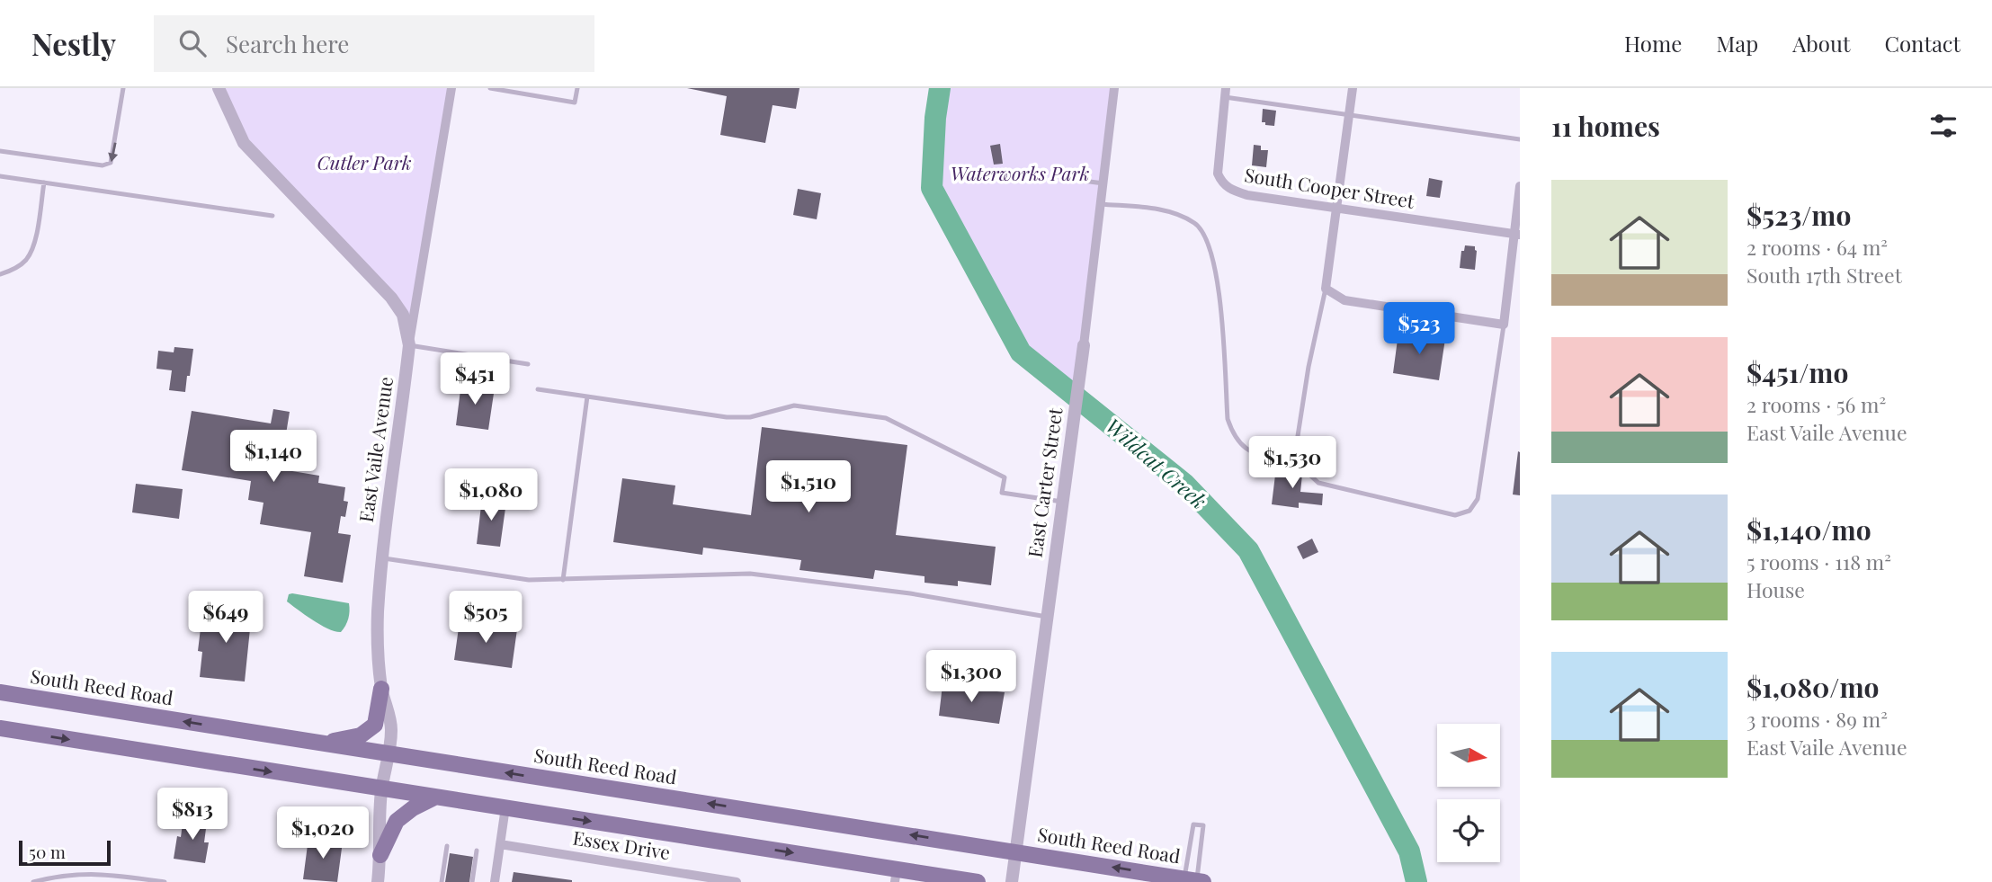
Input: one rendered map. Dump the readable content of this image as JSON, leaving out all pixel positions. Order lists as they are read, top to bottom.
{
  "streets": {
    "main road": ["South Reed Road"],
    "street": [
      "South Cooper Street",
      "East Vaile Avenue",
      "East Carter Street",
      "Essex Drive"
    ]
  },
  "crossings": [
    ["East Vaile Avenue", "South Reed Road"],
    ["East Carter Street", "South Reed Road"]
  ],
  "water": ["Wildcat Creek"],
  "parks": ["Cutler Park", "Waterworks Park"],
  "scale_bar": "50 m",
  "north": "right",
  "page": {
    "header": "Nestly",
    "search": "Search here",
    "nav": [
      "Home",
      "Map",
      "About",
      "Contact"
    ],
    "heading": "11 homes",
    "list": [
      {
        "name": "$523/mo",
        "note": "2 rooms · 64 m² · South 17th Street"
      },
      {
        "name": "$451/mo",
        "note": "2 rooms · 56 m² · East Vaile Avenue"
      },
      {
        "name": "$1,140/mo",
        "note": "5 rooms · 118 m² · House"
      },
      {
        "name": "$1,080/mo",
        "note": "3 rooms · 89 m² · East Vaile Avenue"
      }
    ],
    "price": [
      "$523",
      "$451",
      "$1,140",
      "$1,530",
      "$1,510",
      "$1,080",
      "$649",
      "$505",
      "$1,300",
      "$813",
      "$1,020"
    ],
    "scale": "50 m"
  }
}
